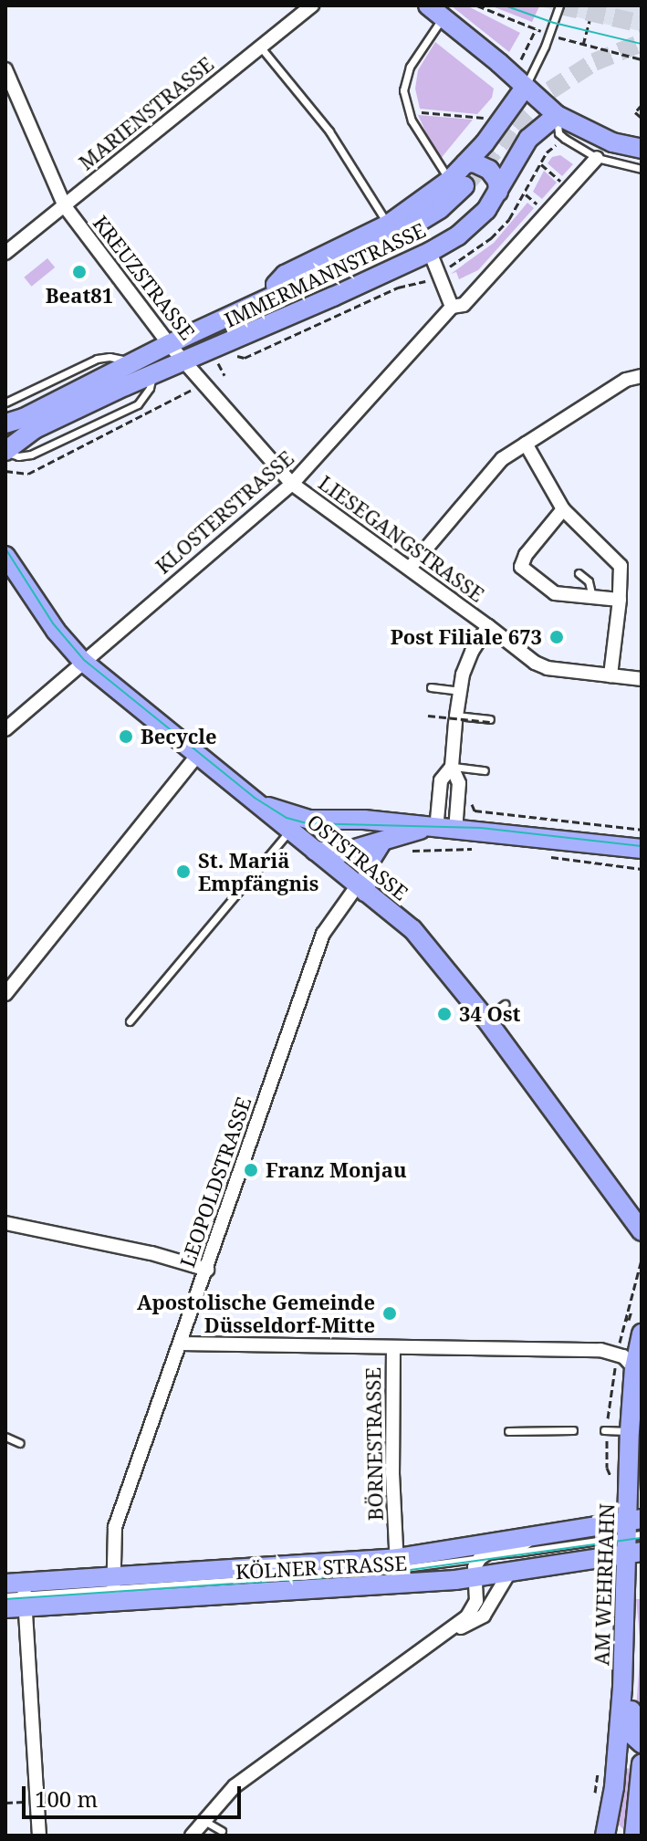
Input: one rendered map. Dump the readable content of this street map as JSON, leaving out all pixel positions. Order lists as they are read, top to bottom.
{
  "streets": {
    "street": [
      "MARIENSTRASSE",
      "IMMERMANNSTRASSE",
      "KREUZSTRASSE",
      "KLOSTERSTRASSE",
      "LIESEGANGSTRASSE",
      "OSTSTRASSE",
      "LEOPOLDSTRASSE",
      "BÖRNESTRASSE",
      "KÖLNER STRASSE",
      "AM WEHRHAHN"
    ]
  },
  "crossings": [
    ["MARIENSTRASSE", "KREUZSTRASSE"],
    ["IMMERMANNSTRASSE", "KREUZSTRASSE"],
    ["KREUZSTRASSE", "KLOSTERSTRASSE"],
    ["KREUZSTRASSE", "LIESEGANGSTRASSE"],
    ["KLOSTERSTRASSE", "LIESEGANGSTRASSE"],
    ["KLOSTERSTRASSE", "OSTSTRASSE"],
    ["OSTSTRASSE", "LEOPOLDSTRASSE"],
    ["LEOPOLDSTRASSE", "KÖLNER STRASSE"],
    ["BÖRNESTRASSE", "KÖLNER STRASSE"],
    ["KÖLNER STRASSE", "AM WEHRHAHN"]
  ],
  "places": [
    "Beat81",
    "Post Filiale 673",
    "Becycle",
    "St. Mariä Empfängnis",
    "34 Ost",
    "Franz Monjau",
    "Apostolische Gemeinde Düsseldorf-Mitte"
  ],
  "scale_bar": "100 m"
}
